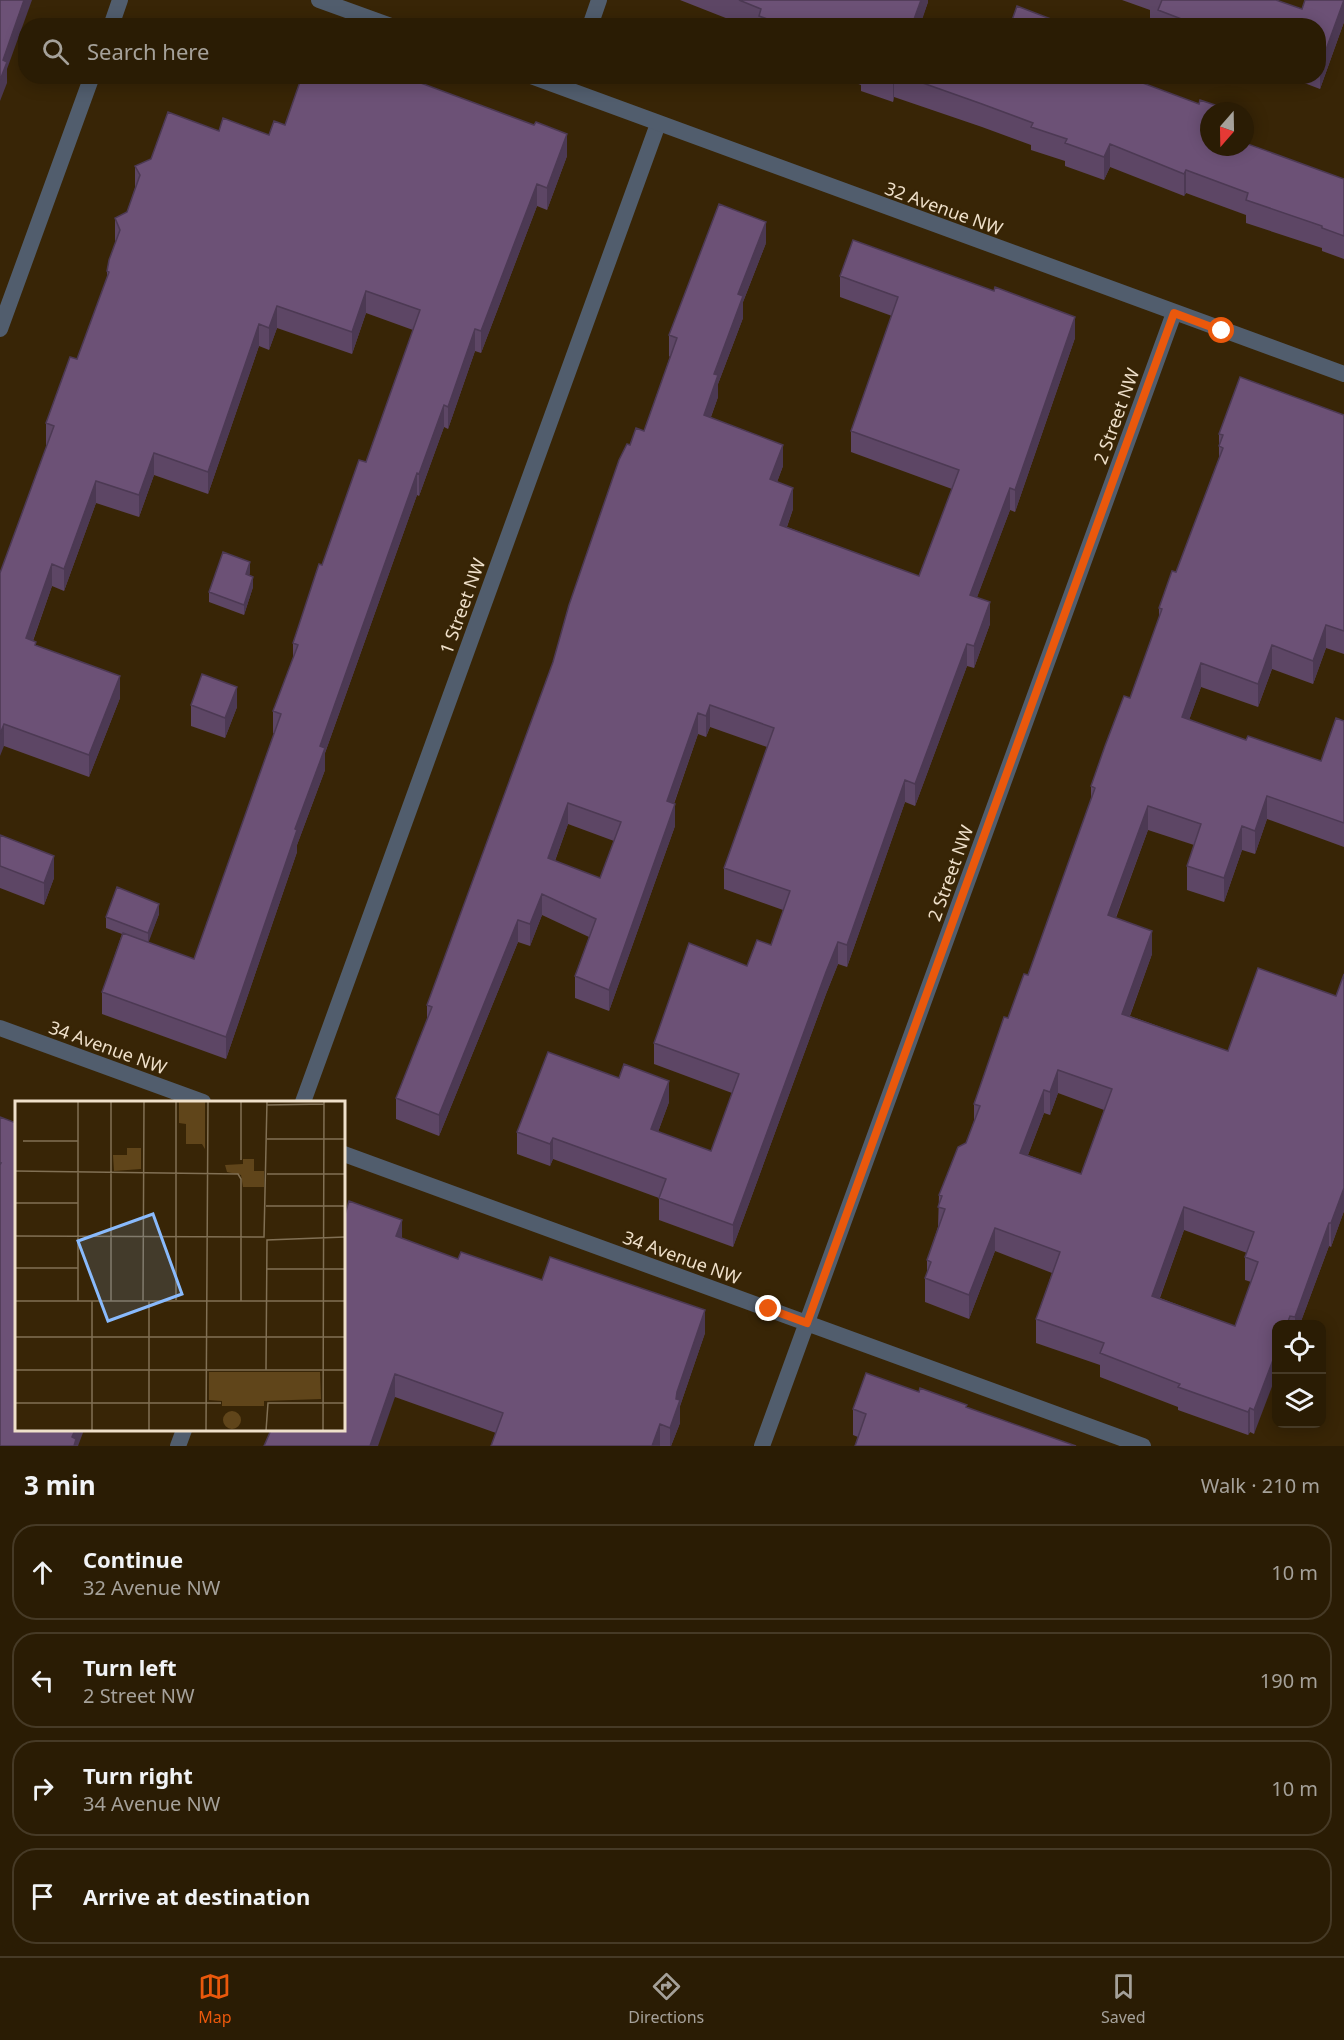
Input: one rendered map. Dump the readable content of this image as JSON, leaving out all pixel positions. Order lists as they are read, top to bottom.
{
  "streets": {
    "street": [
      "32 Avenue NW",
      "2 Street NW",
      "1 Street NW",
      "34 Avenue NW"
    ]
  },
  "crossings": [
    ["32 Avenue NW", "2 Street NW"],
    ["32 Avenue NW", "1 Street NW"],
    ["2 Street NW", "34 Avenue NW"]
  ],
  "north": "bottom",
  "page": {
    "search": "Search here",
    "heading": ["3 min", "Walk · 210 m"],
    "list": [
      ["Continue", "32 Avenue NW", "10 m"],
      ["Turn left", "2 Street NW", "190 m"],
      ["Turn right", "34 Avenue NW", "10 m"],
      "Arrive at destination"
    ],
    "nav": ["Map", "Directions", "Saved"]
  }
}
